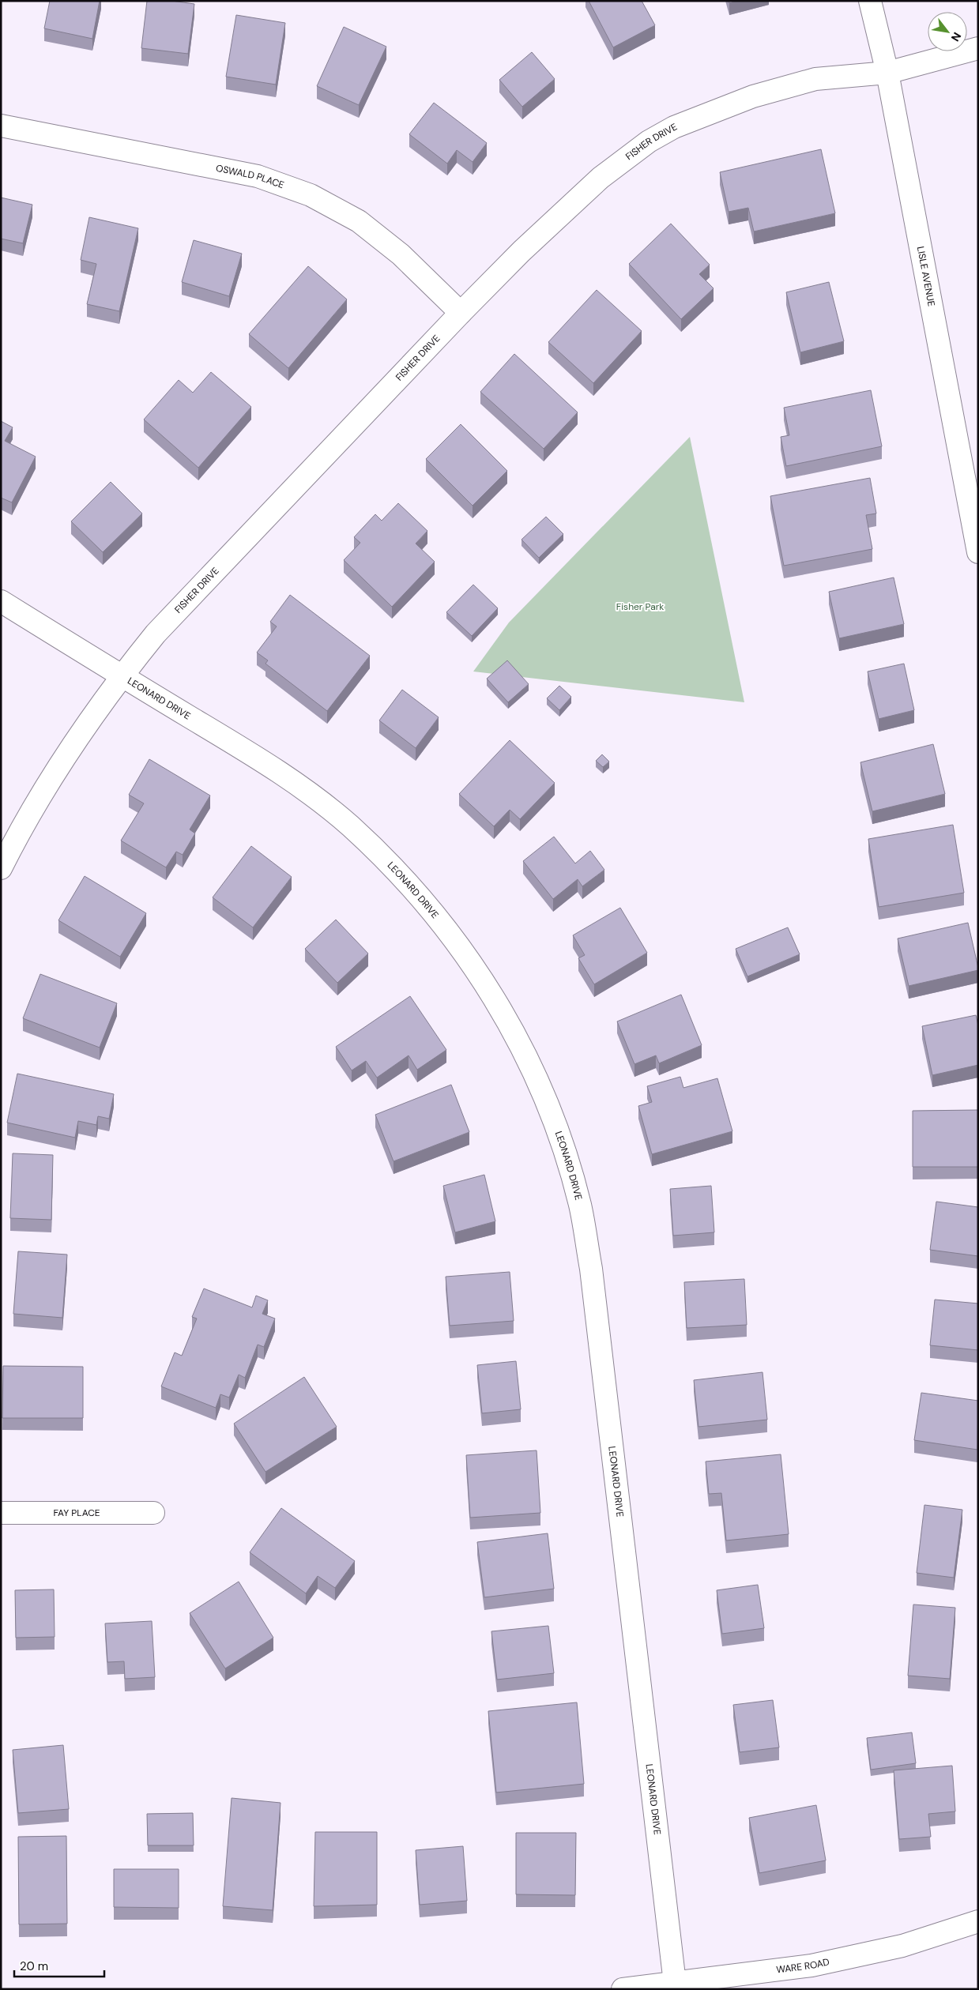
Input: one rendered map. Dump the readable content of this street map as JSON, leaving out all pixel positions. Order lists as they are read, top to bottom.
{
  "streets": {
    "street": [
      "FISHER DRIVE",
      "OSWALD PLACE",
      "LISLE AVENUE",
      "LEONARD DRIVE",
      "FAY PLACE",
      "WARE ROAD"
    ]
  },
  "crossings": [
    ["FISHER DRIVE", "OSWALD PLACE"],
    ["FISHER DRIVE", "LISLE AVENUE"],
    ["FISHER DRIVE", "LEONARD DRIVE"],
    ["LEONARD DRIVE", "WARE ROAD"]
  ],
  "parks": ["Fisher Park"],
  "scale_bar": "20 m",
  "north": "bottom right"
}
